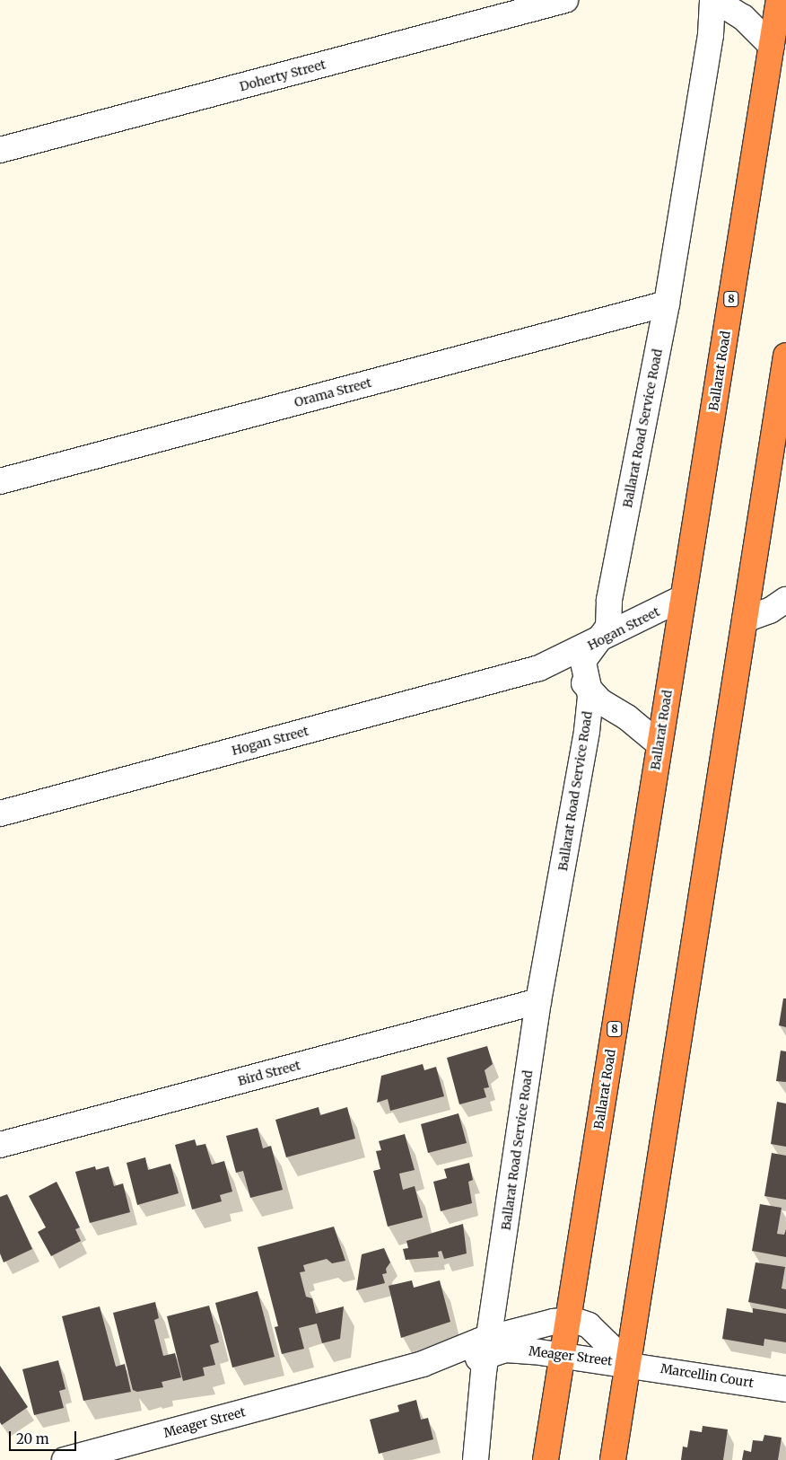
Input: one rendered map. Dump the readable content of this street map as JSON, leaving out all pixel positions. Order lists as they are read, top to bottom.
{
  "streets": {
    "highway": ["8", "Ballarat Road"],
    "street": [
      "Doherty Street",
      "Orama Street",
      "Ballarat Road Service Road",
      "Hogan Street",
      "Bird Street",
      "Meager Street",
      "Marcellin Court"
    ]
  },
  "crossings": [
    ["Ballarat Road", "Hogan Street"],
    ["Ballarat Road", "Meager Street"],
    ["Orama Street", "Ballarat Road Service Road"],
    ["Ballarat Road Service Road", "Hogan Street"],
    ["Ballarat Road Service Road", "Bird Street"],
    ["Ballarat Road Service Road", "Meager Street"],
    ["Meager Street", "Marcellin Court"]
  ],
  "scale_bar": "20 m"
}
